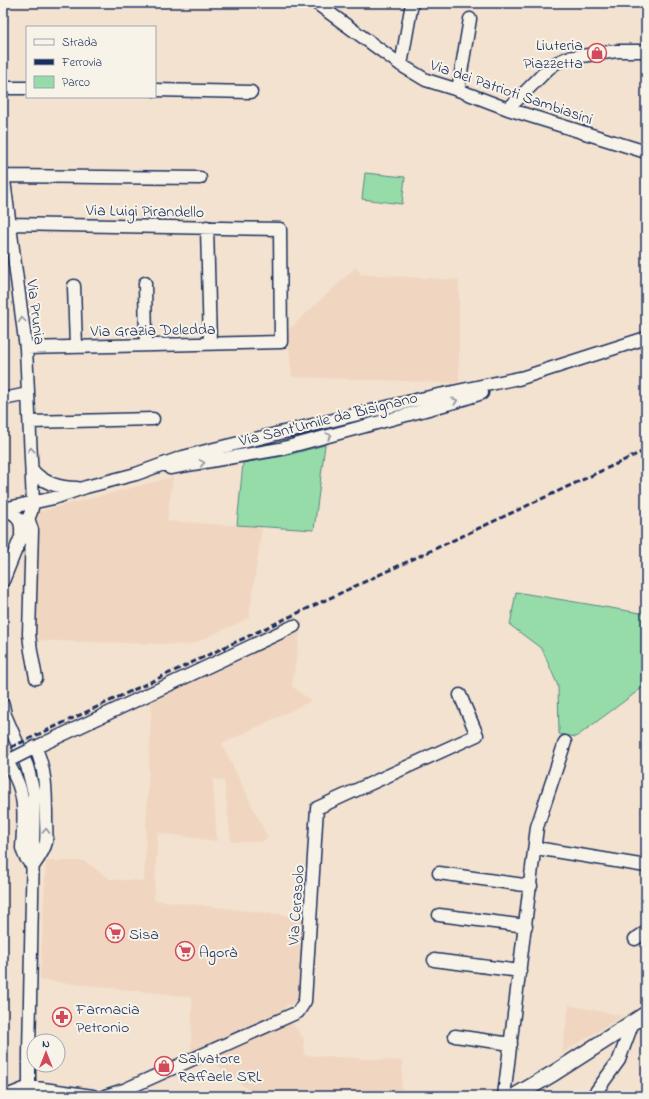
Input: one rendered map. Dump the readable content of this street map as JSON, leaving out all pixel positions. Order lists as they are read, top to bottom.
{
  "streets": {
    "street": [
      "Via dei Patrioti Sambiasini",
      "Via Luigi Pirandello",
      "Via Prunia",
      "Via Grazia Deledda",
      "Via Sant'Umile da Bisignano",
      "Via Cerasolo"
    ]
  },
  "crossings": [
    ["Via Luigi Pirandello", "Via Prunia"],
    ["Via Luigi Pirandello", "Via Grazia Deledda"],
    ["Via Prunia", "Via Grazia Deledda"]
  ],
  "places": {
    "shop": ["Liuteria Piazzetta", "Salvatore Raffaele SRL"],
    "supermarket": ["Sisa", "Agorà"],
    "pharmacy": ["Farmacia Petronio"]
  },
  "legend": ["Strada", "Ferrovia", "Parco"],
  "north": "top"
}
